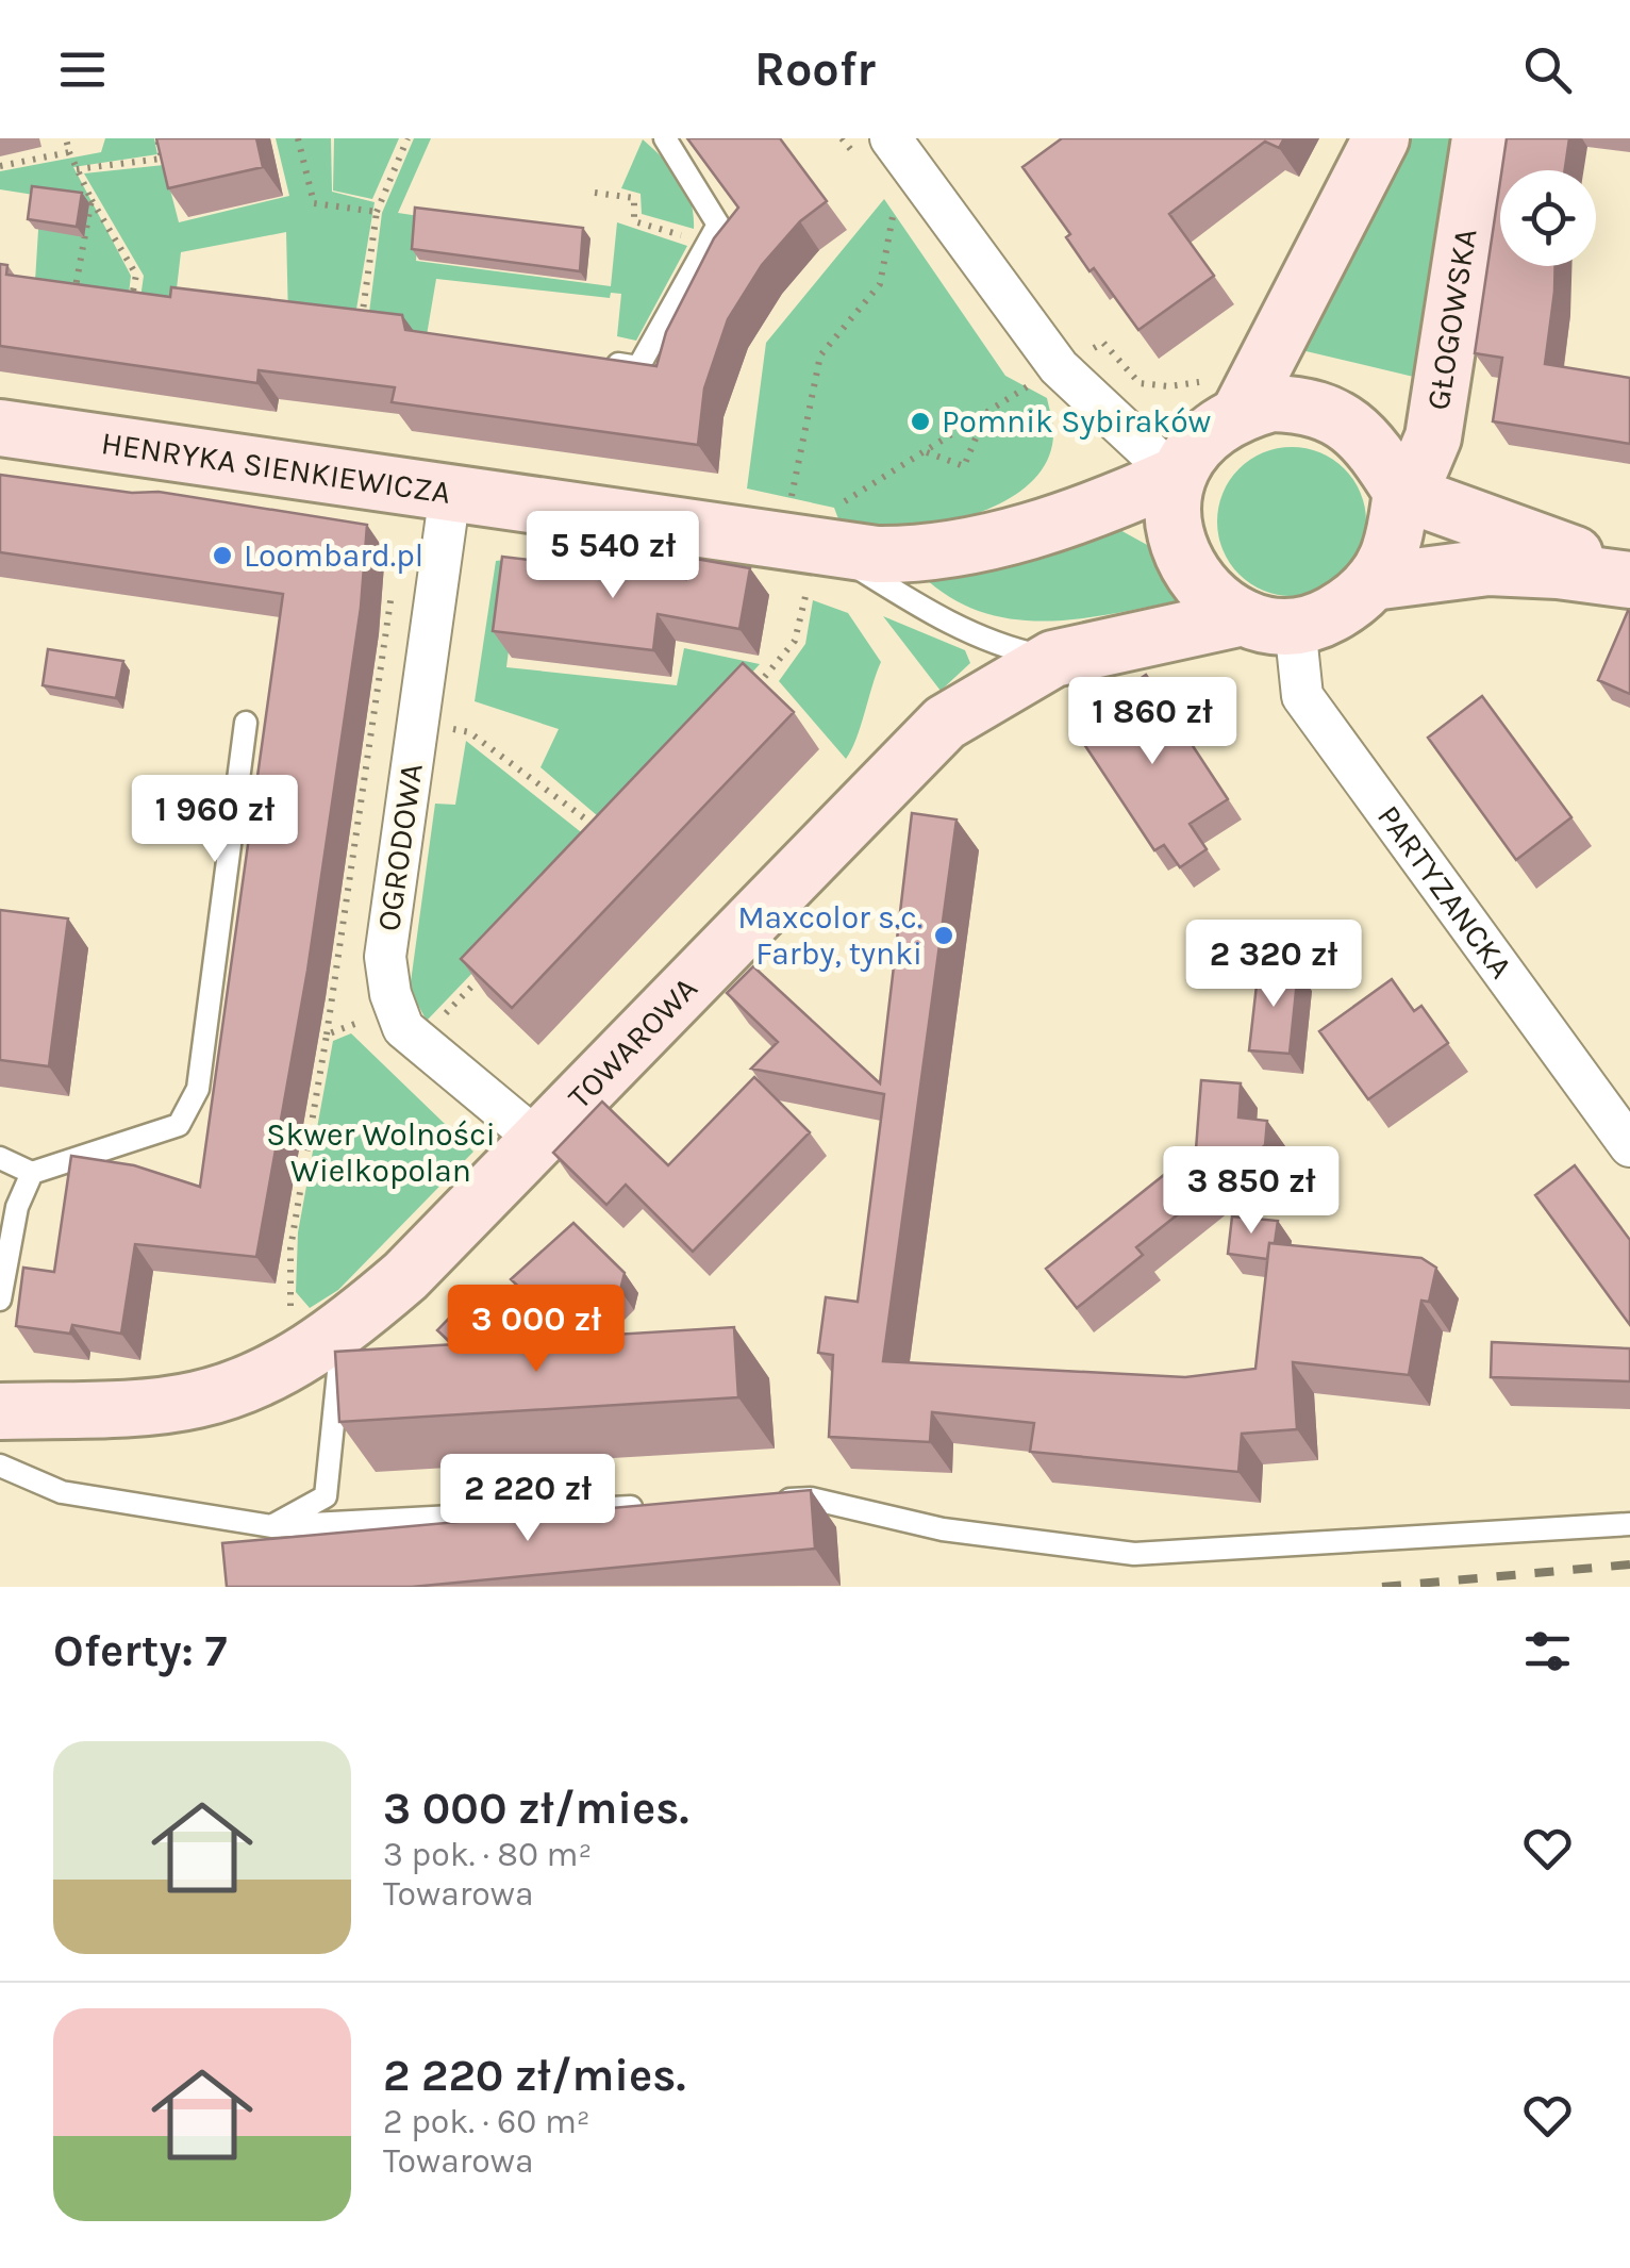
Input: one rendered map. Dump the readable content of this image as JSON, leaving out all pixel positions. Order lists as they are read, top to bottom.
{
  "streets": {
    "main road": ["GŁOGOWSKA", "HENRYKA SIENKIEWICZA", "TOWAROWA"],
    "street": ["OGRODOWA", "PARTYZANCKA"]
  },
  "crossings": [
    ["GŁOGOWSKA", "HENRYKA SIENKIEWICZA"],
    ["GŁOGOWSKA", "PARTYZANCKA"],
    ["GŁOGOWSKA", "TOWAROWA"],
    ["HENRYKA SIENKIEWICZA", "OGRODOWA"],
    ["HENRYKA SIENKIEWICZA", "PARTYZANCKA"],
    ["HENRYKA SIENKIEWICZA", "TOWAROWA"],
    ["PARTYZANCKA", "TOWAROWA"]
  ],
  "parks": ["Skwer Wolności Wielkopolan"],
  "places": ["Pomnik Sybiraków", "Loombard.pl", "Maxcolor s.c. Farby, tynki"],
  "page": {
    "header": "Roofr",
    "price": [
      "5 540 zł",
      "1 860 zł",
      "1 960 zł",
      "2 320 zł",
      "3 850 zł",
      "3 000 zł",
      "2 220 zł"
    ],
    "heading": "Oferty: 7",
    "list": [
      {
        "name": "3 000 zł/mies.",
        "note": "3 pok. · 80 m² · Towarowa"
      },
      {
        "name": "2 220 zł/mies.",
        "note": "2 pok. · 60 m² · Towarowa"
      }
    ]
  }
}
